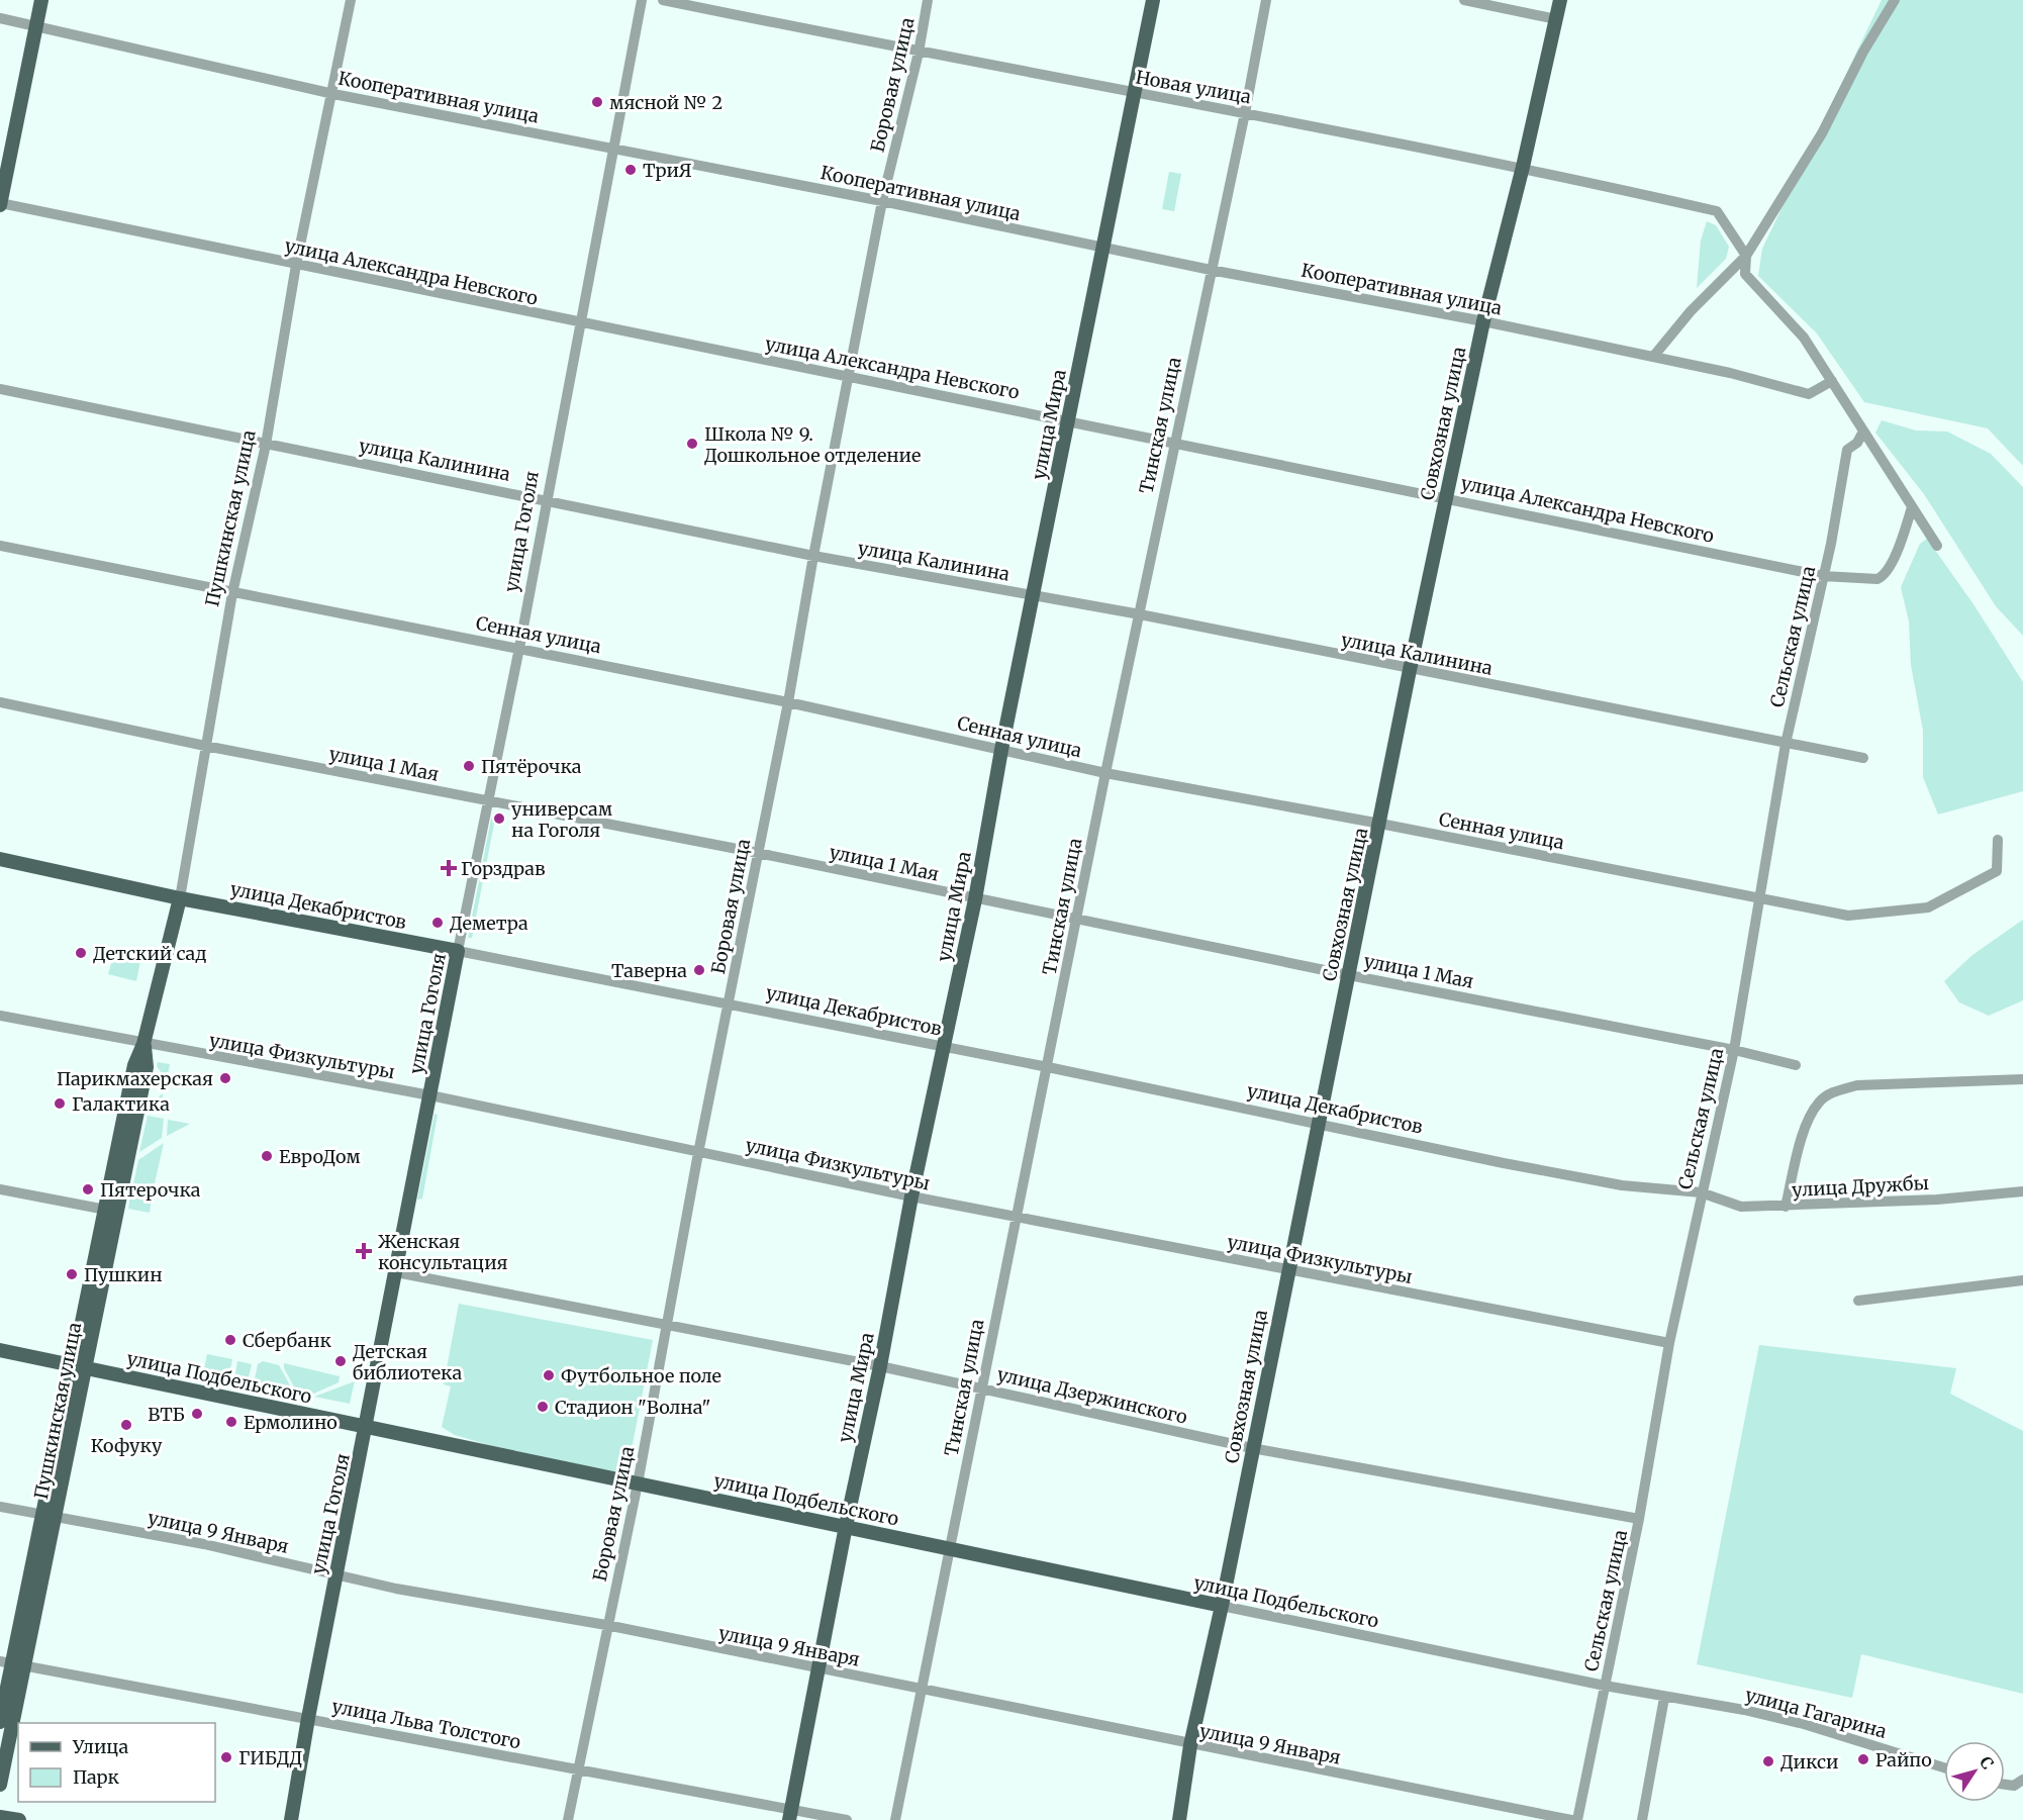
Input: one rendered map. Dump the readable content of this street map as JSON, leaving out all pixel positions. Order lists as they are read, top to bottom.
{
  "streets": {
    "main road": [
      "Совхозная улица",
      "улица Мира",
      "Пушкинская улица",
      "улица Гоголя",
      "улица Декабристов",
      "улица Подбельского"
    ],
    "street": [
      "Боровая улица",
      "Новая улица",
      "Кооперативная улица",
      "улица Александра Невского",
      "Тинская улица",
      "улица Калинина",
      "Сенная улица",
      "Сельская улица",
      "улица 1 Мая",
      "улица Физкультуры",
      "улица Дружбы",
      "улица Дзержинского",
      "улица 9 Января",
      "улица Гагарина",
      "улица Льва Толстого"
    ]
  },
  "crossings": [
    ["Боровая улица", "Новая улица"],
    ["Боровая улица", "Кооперативная улица"],
    ["Боровая улица", "улица Александра Невского"],
    ["Боровая улица", "улица Калинина"],
    ["Боровая улица", "Сенная улица"],
    ["Боровая улица", "улица 1 Мая"],
    ["Боровая улица", "улица Декабристов"],
    ["Боровая улица", "улица Физкультуры"],
    ["Боровая улица", "улица Подбельского"],
    ["Боровая улица", "улица Дзержинского"],
    ["Боровая улица", "улица 9 Января"],
    ["Боровая улица", "улица Льва Толстого"],
    ["Новая улица", "Совхозная улица"],
    ["Новая улица", "улица Мира"],
    ["Новая улица", "Тинская улица"],
    ["Кооперативная улица", "Совхозная улица"],
    ["Кооперативная улица", "улица Мира"],
    ["Кооперативная улица", "Тинская улица"],
    ["Кооперативная улица", "Пушкинская улица"],
    ["Кооперативная улица", "улица Гоголя"],
    ["улица Александра Невского", "Совхозная улица"],
    ["улица Александра Невского", "улица Мира"],
    ["улица Александра Невского", "Тинская улица"],
    ["улица Александра Невского", "Пушкинская улица"],
    ["улица Александра Невского", "улица Гоголя"],
    ["улица Александра Невского", "Сельская улица"],
    ["Совхозная улица", "улица Калинина"],
    ["Совхозная улица", "Сенная улица"],
    ["Совхозная улица", "улица 1 Мая"],
    ["Совхозная улица", "улица Декабристов"],
    ["Совхозная улица", "улица Физкультуры"],
    ["Совхозная улица", "улица Подбельского"],
    ["Совхозная улица", "улица Дзержинского"],
    ["Совхозная улица", "улица 9 Января"],
    ["улица Мира", "улица Калинина"],
    ["улица Мира", "Сенная улица"],
    ["улица Мира", "улица 1 Мая"],
    ["улица Мира", "улица Декабристов"],
    ["улица Мира", "улица Физкультуры"],
    ["улица Мира", "улица Подбельского"],
    ["улица Мира", "улица Дзержинского"],
    ["улица Мира", "улица 9 Января"],
    ["улица Мира", "улица Льва Толстого"],
    ["Тинская улица", "улица Калинина"],
    ["Тинская улица", "Сенная улица"],
    ["Тинская улица", "улица 1 Мая"],
    ["Тинская улица", "улица Декабристов"],
    ["Тинская улица", "улица Физкультуры"],
    ["Тинская улица", "улица Подбельского"],
    ["Тинская улица", "улица Дзержинского"],
    ["Тинская улица", "улица 9 Января"],
    ["улица Калинина", "Пушкинская улица"],
    ["улица Калинина", "улица Гоголя"],
    ["улица Калинина", "Сельская улица"],
    ["Пушкинская улица", "Сенная улица"],
    ["Пушкинская улица", "улица 1 Мая"],
    ["Пушкинская улица", "улица Декабристов"],
    ["Пушкинская улица", "улица Физкультуры"],
    ["Пушкинская улица", "улица Подбельского"],
    ["Пушкинская улица", "улица 9 Января"],
    ["Пушкинская улица", "улица Льва Толстого"],
    ["улица Гоголя", "Сенная улица"],
    ["улица Гоголя", "улица 1 Мая"],
    ["улица Гоголя", "улица Декабристов"],
    ["улица Гоголя", "улица Физкультуры"],
    ["улица Гоголя", "улица Подбельского"],
    ["улица Гоголя", "улица Дзержинского"],
    ["улица Гоголя", "улица 9 Января"],
    ["улица Гоголя", "улица Льва Толстого"],
    ["Сенная улица", "Сельская улица"],
    ["Сельская улица", "улица 1 Мая"],
    ["Сельская улица", "улица Декабристов"],
    ["Сельская улица", "улица Физкультуры"],
    ["Сельская улица", "улица Дружбы"],
    ["Сельская улица", "улица Подбельского"],
    ["Сельская улица", "улица Дзержинского"],
    ["Сельская улица", "улица Гагарина"],
    ["улица Декабристов", "улица Дружбы"],
    ["улица Подбельского", "улица Гагарина"]
  ],
  "places": {
    "other": [
      "мясной № 2",
      "ТриЯ",
      "Школа № 9. Дошкольное отделение",
      "Пятёрочка",
      "универсам на Гоголя",
      "Деметра",
      "Детский сад",
      "Таверна",
      "Парикмахерская",
      "Галактика",
      "ЕвроДом",
      "Пятерочка",
      "Пушкин",
      "Сбербанк",
      "Детская библиотека",
      "Футбольное поле",
      "Стадион \"Волна\"",
      "ВТБ",
      "Ермолино",
      "Кофуку",
      "ГИБДД",
      "Райпо",
      "Дикси"
    ],
    "health": ["Горздрав", "Женская консультация"]
  },
  "legend": ["Улица", "Парк"],
  "north": "top right"
}
